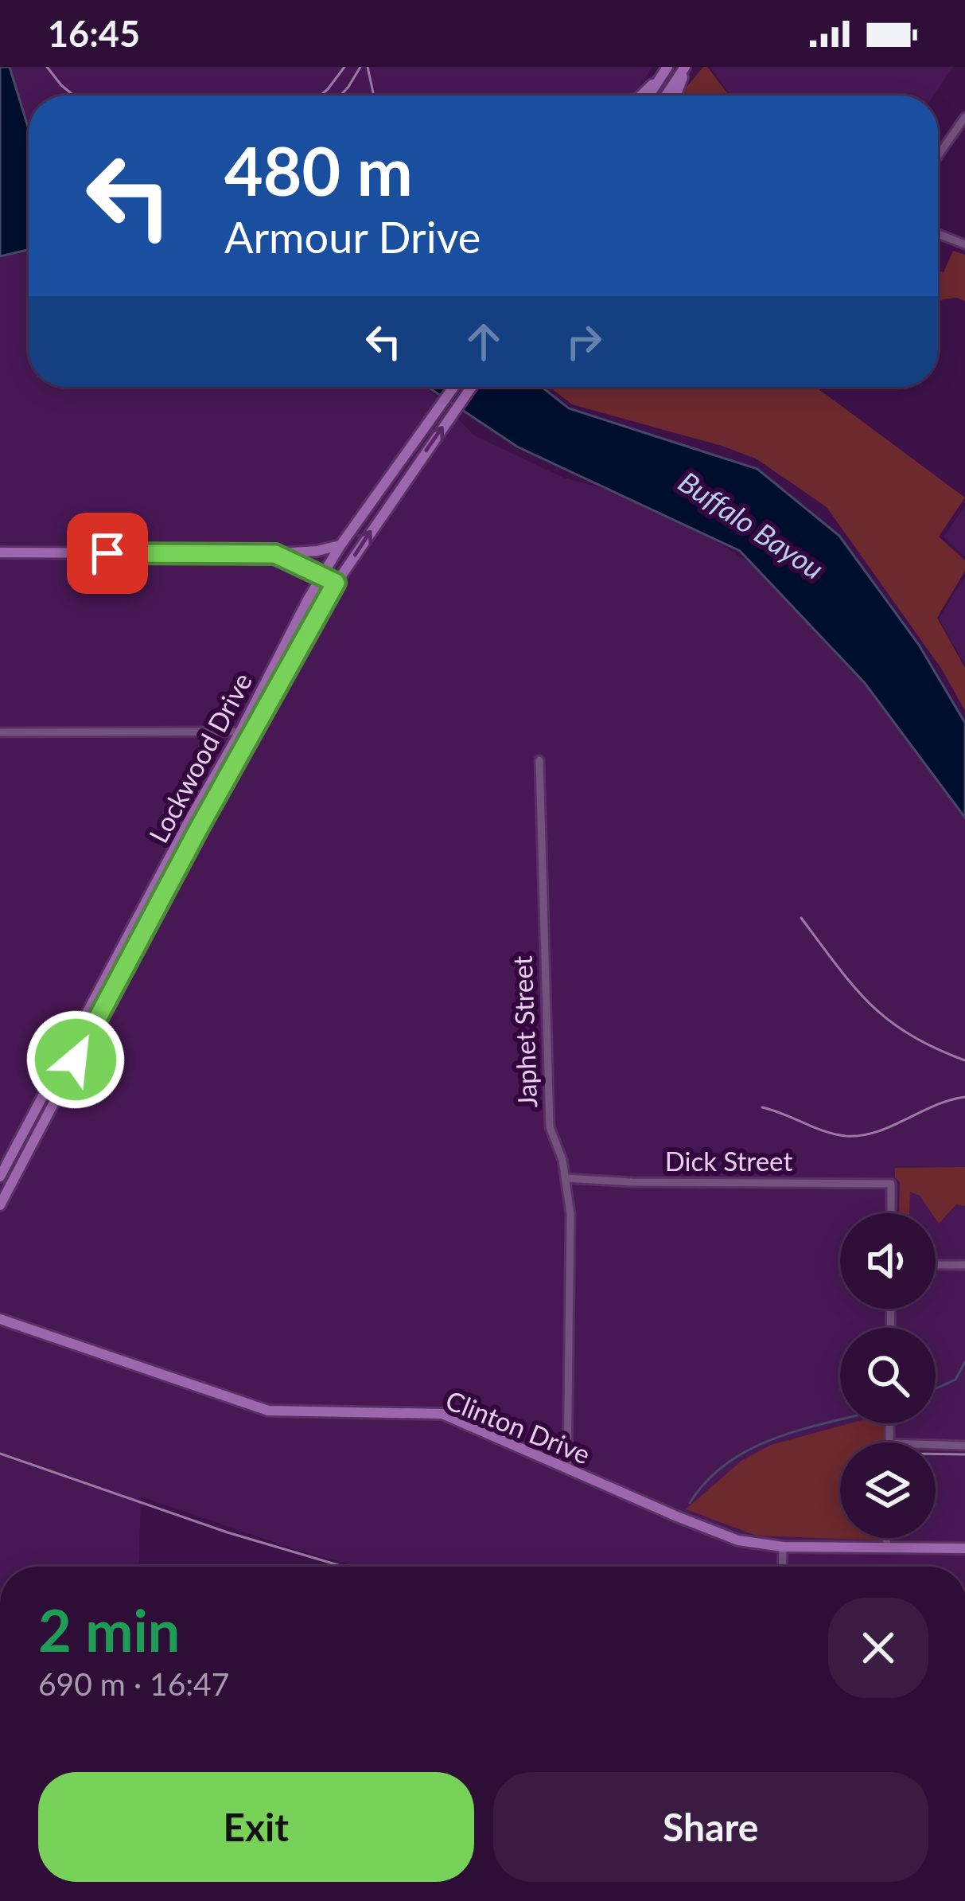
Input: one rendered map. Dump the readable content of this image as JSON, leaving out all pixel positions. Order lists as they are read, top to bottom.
{
  "streets": {
    "main road": ["Lockwood Drive", "Clinton Drive"],
    "street": ["Japhet Street", "Dick Street"]
  },
  "crossings": [
    ["Japhet Street", "Dick Street"],
    ["Japhet Street", "Clinton Drive"]
  ],
  "water": ["Buffalo Bayou"],
  "page": {
    "status": "16:45",
    "turn": ["480 m", "Armour Drive"],
    "heading": ["2 min", "690 m · 16:47"],
    "buttons": ["Exit", "Share"]
  }
}
